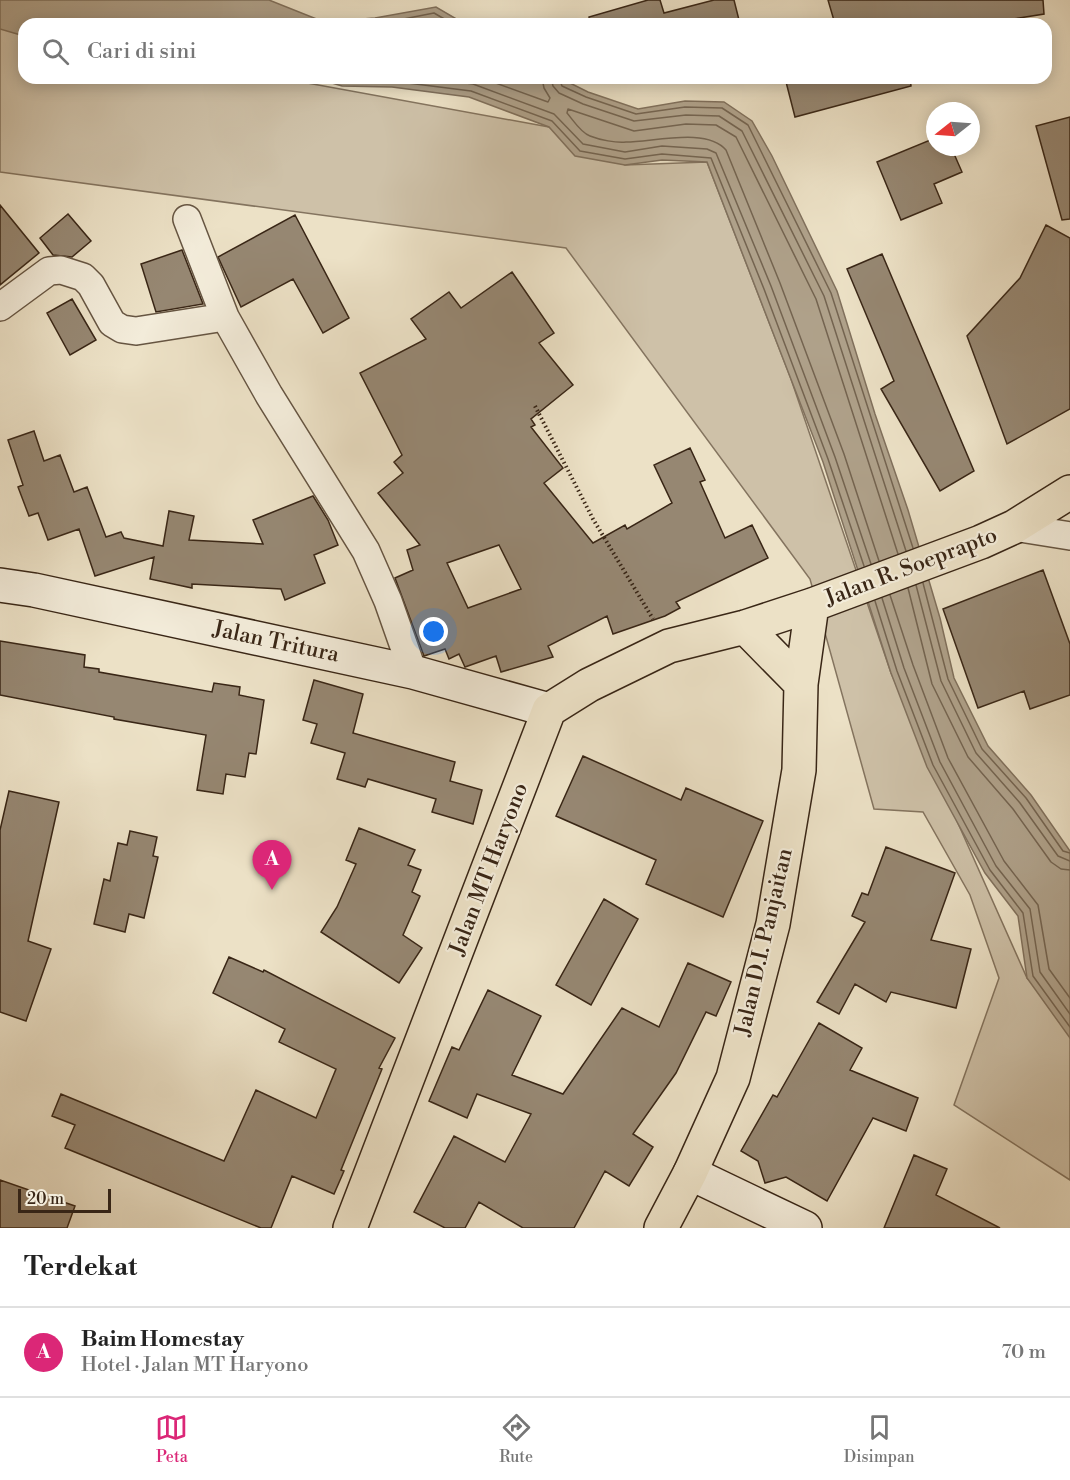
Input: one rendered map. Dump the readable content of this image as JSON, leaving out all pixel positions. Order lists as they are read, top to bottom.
{
  "streets": {
    "highway": ["Jalan R. Soeprapto", "Jalan MT Haryono", "Jalan D.I. Panjaitan"],
    "street": ["Jalan Tritura"]
  },
  "crossings": [
    ["Jalan R. Soeprapto", "Jalan D.I. Panjaitan"],
    ["Jalan Tritura", "Jalan MT Haryono"]
  ],
  "scale_bar": "20 m",
  "north": "left",
  "page": {
    "search": "Cari di sini",
    "pins": "A",
    "scale": "20 m",
    "heading": "Terdekat",
    "list": [
      {
        "mark": "A",
        "name": "Baim Homestay",
        "note": "Hotel · Jalan MT Haryono",
        "value": "70 m"
      }
    ],
    "nav": ["Peta", "Rute", "Disimpan"]
  }
}
